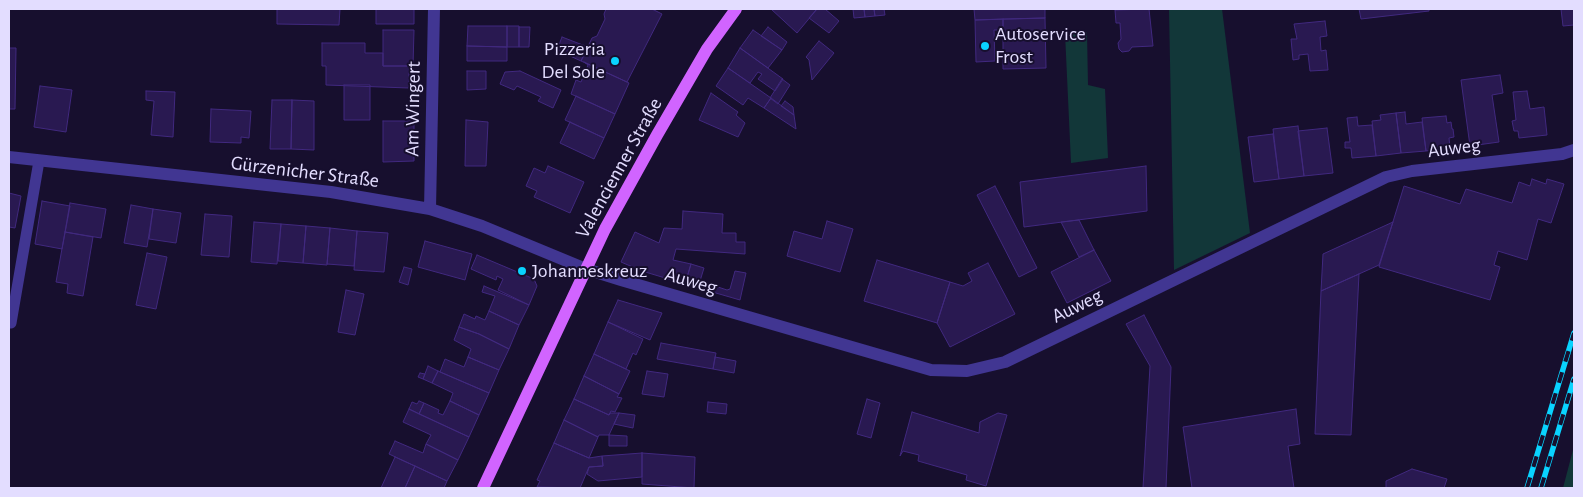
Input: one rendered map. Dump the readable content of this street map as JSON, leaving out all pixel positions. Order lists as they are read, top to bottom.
{
  "streets": {
    "main road": ["Valencienner Straße"],
    "street": ["Am Wingert", "Auweg", "Gürzenicher Straße"]
  },
  "crossings": [
    ["Am Wingert", "Gürzenicher Straße"],
    ["Auweg", "Valencienner Straße"],
    ["Auweg", "Gürzenicher Straße"],
    ["Valencienner Straße", "Gürzenicher Straße"]
  ],
  "places": ["Autoservice Frost", "Pizzeria Del Sole", "Johanneskreuz"]
}
